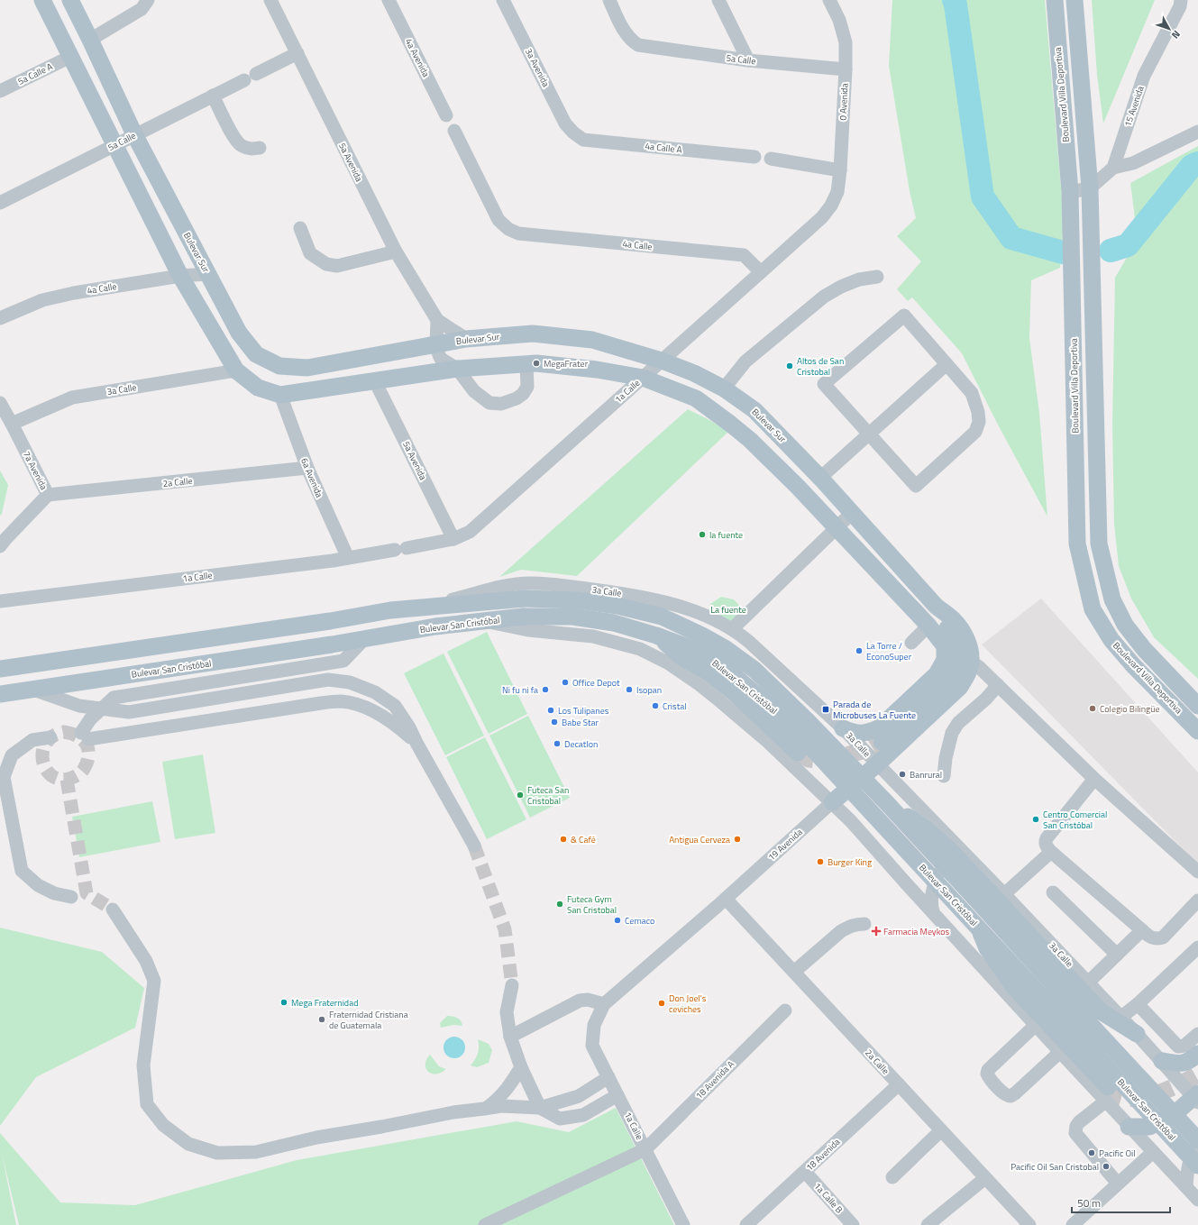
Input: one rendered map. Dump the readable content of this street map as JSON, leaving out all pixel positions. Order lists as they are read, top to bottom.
{
  "streets": {
    "main road": [
      "Boulevard Villa Deportiva",
      "Bulevar Sur",
      "Bulevar San Cristóbal",
      "19 Avenida"
    ],
    "street": [
      "4a Avenida",
      "5a Calle",
      "3a Avenida",
      "5a Calle A",
      "0 Avenida",
      "15 Avenida",
      "4a Calle A",
      "5a Avenida",
      "4a Calle",
      "3a Calle",
      "1a Calle",
      "7a Avenida",
      "6a Avenida",
      "2a Calle",
      "18 Avenida A",
      "18 Avenida",
      "1a Calle B"
    ]
  },
  "crossings": [
    ["5a Calle", "0 Avenida"],
    ["5a Calle", "5a Avenida"],
    ["5a Calle", "Bulevar Sur"],
    ["3a Avenida", "4a Calle A"],
    ["0 Avenida", "1a Calle"],
    ["5a Avenida", "Bulevar Sur"],
    ["5a Avenida", "1a Calle"],
    ["4a Calle", "Bulevar Sur"],
    ["4a Calle", "1a Calle"],
    ["Bulevar Sur", "1a Calle"],
    ["Bulevar Sur", "19 Avenida"],
    ["3a Calle", "7a Avenida"],
    ["3a Calle", "Bulevar San Cristóbal"],
    ["3a Calle", "19 Avenida"],
    ["1a Calle", "6a Avenida"],
    ["1a Calle", "19 Avenida"],
    ["1a Calle", "18 Avenida A"],
    ["7a Avenida", "2a Calle"],
    ["6a Avenida", "2a Calle"],
    ["2a Calle", "19 Avenida"],
    ["2a Calle", "18 Avenida"],
    ["18 Avenida", "1a Calle B"]
  ],
  "parks": ["La fuente"],
  "places": {
    "other": [
      "MegaFrater",
      "Altos de San Cristobal",
      "la fuente",
      "La Torre / EconoSuper",
      "Office Depot",
      "Ni fu ni fa",
      "Isopan",
      "Cristal",
      "Colegio Bilingüe",
      "Los Tulipanes",
      "Babe Star",
      "Decatlon",
      "Banrural",
      "Futeca San Cristobal",
      "Centro Comercial San Cristóbal",
      "& Café",
      "Antigua Cerveza",
      "Burger King",
      "Futeca Gym San Cristobal",
      "Cemaco",
      "Mega Fraternidad",
      "Don Joel's ceviches",
      "Fraternidad Cristiana de Guatemala",
      "Pacific Oil",
      "Pacific Oil San Cristobal"
    ],
    "transit": ["Parada de Microbuses La Fuente"],
    "health": ["Farmacia Meykos"]
  },
  "scale_bar": "50 m",
  "north": "bottom right"
}
